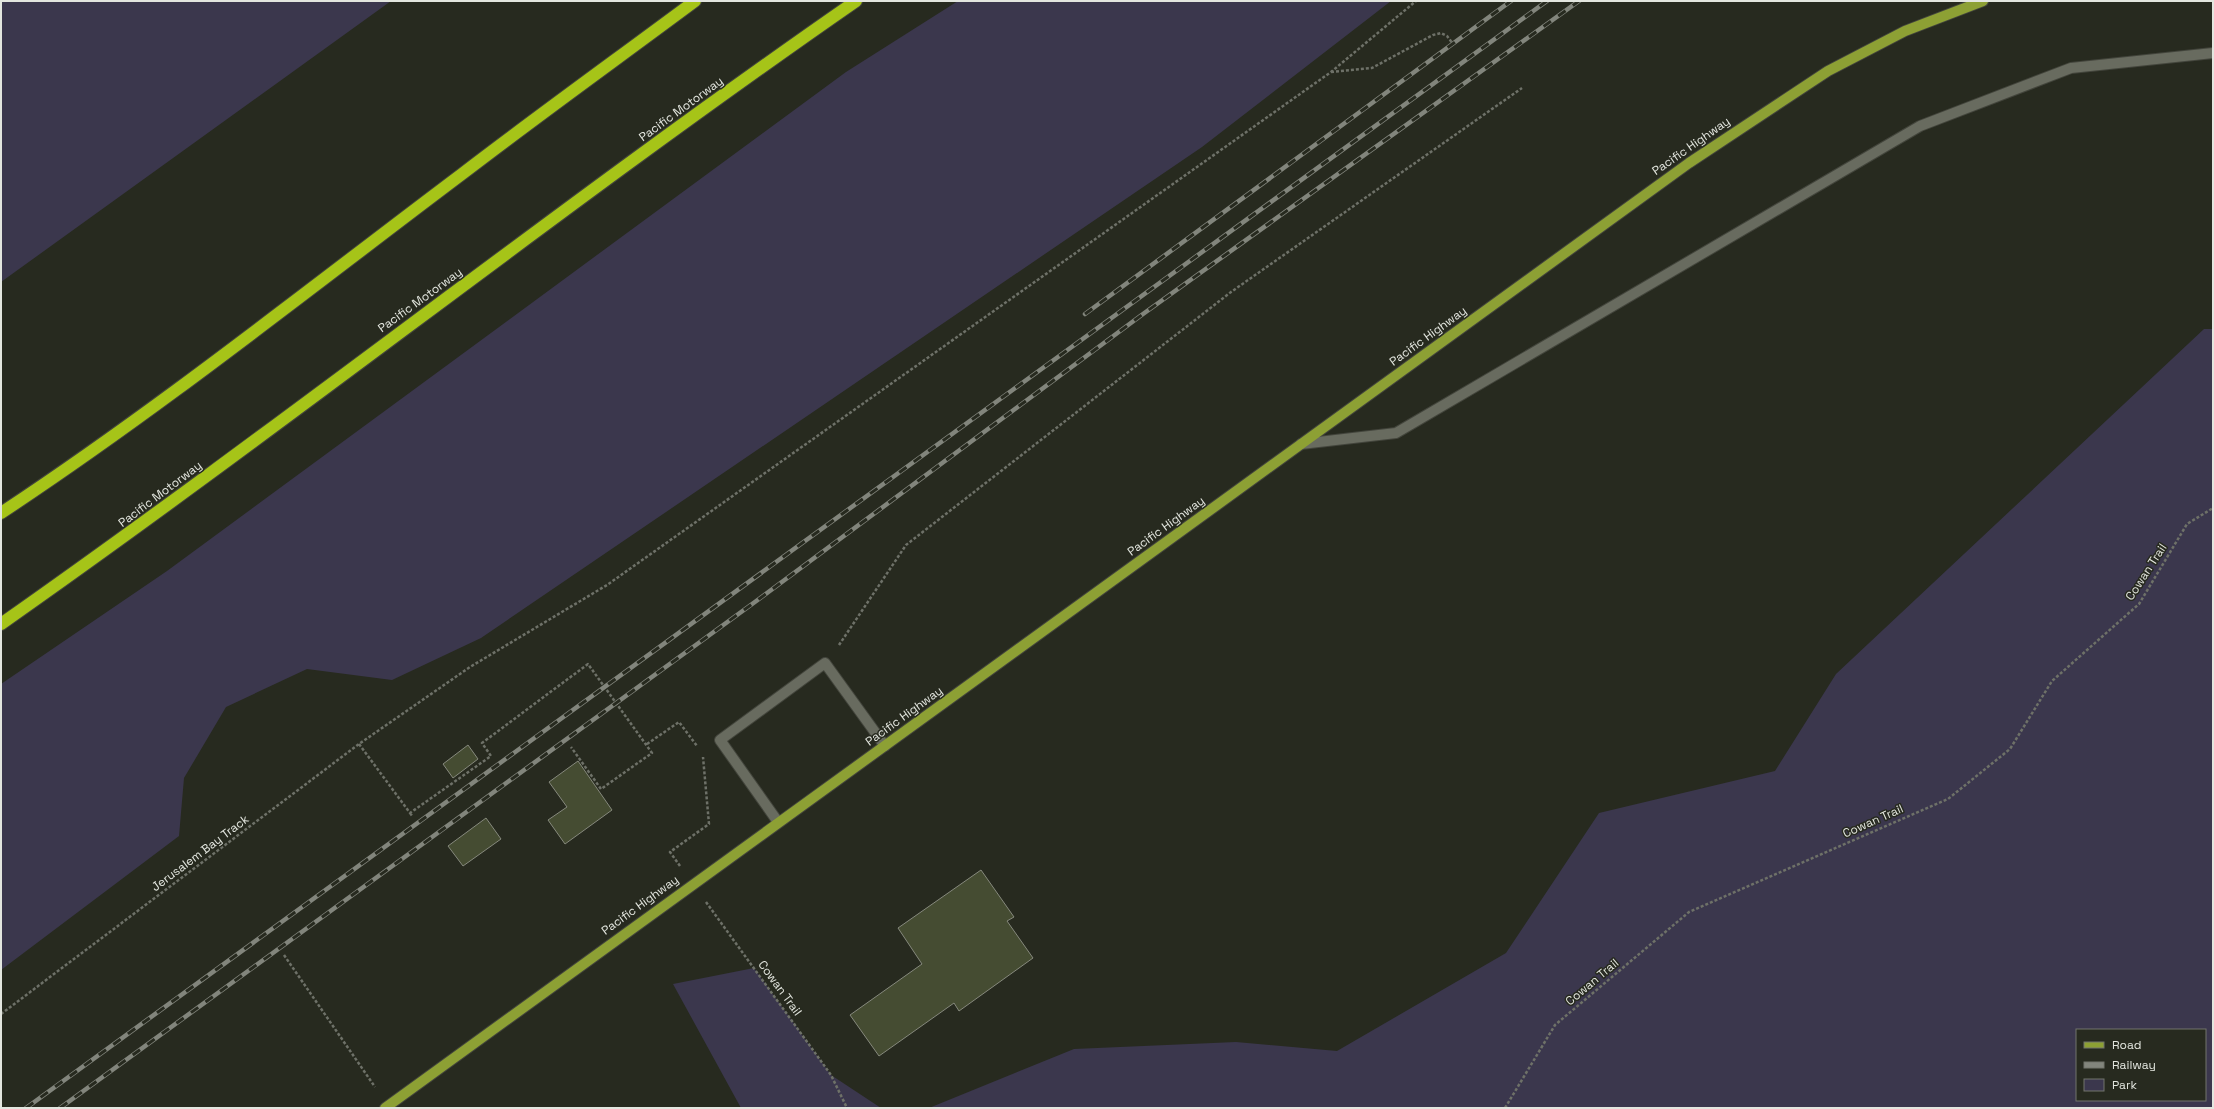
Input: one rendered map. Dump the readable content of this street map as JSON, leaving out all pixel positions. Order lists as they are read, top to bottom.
{
  "streets": {
    "highway": ["Pacific Motorway"],
    "main road": ["Pacific Highway"],
    "path": ["Cowan Trail", "Jerusalem Bay Track"]
  },
  "crossings": [
    ["Pacific Highway", "Cowan Trail"]
  ],
  "legend": ["Road", "Railway", "Park"]
}
